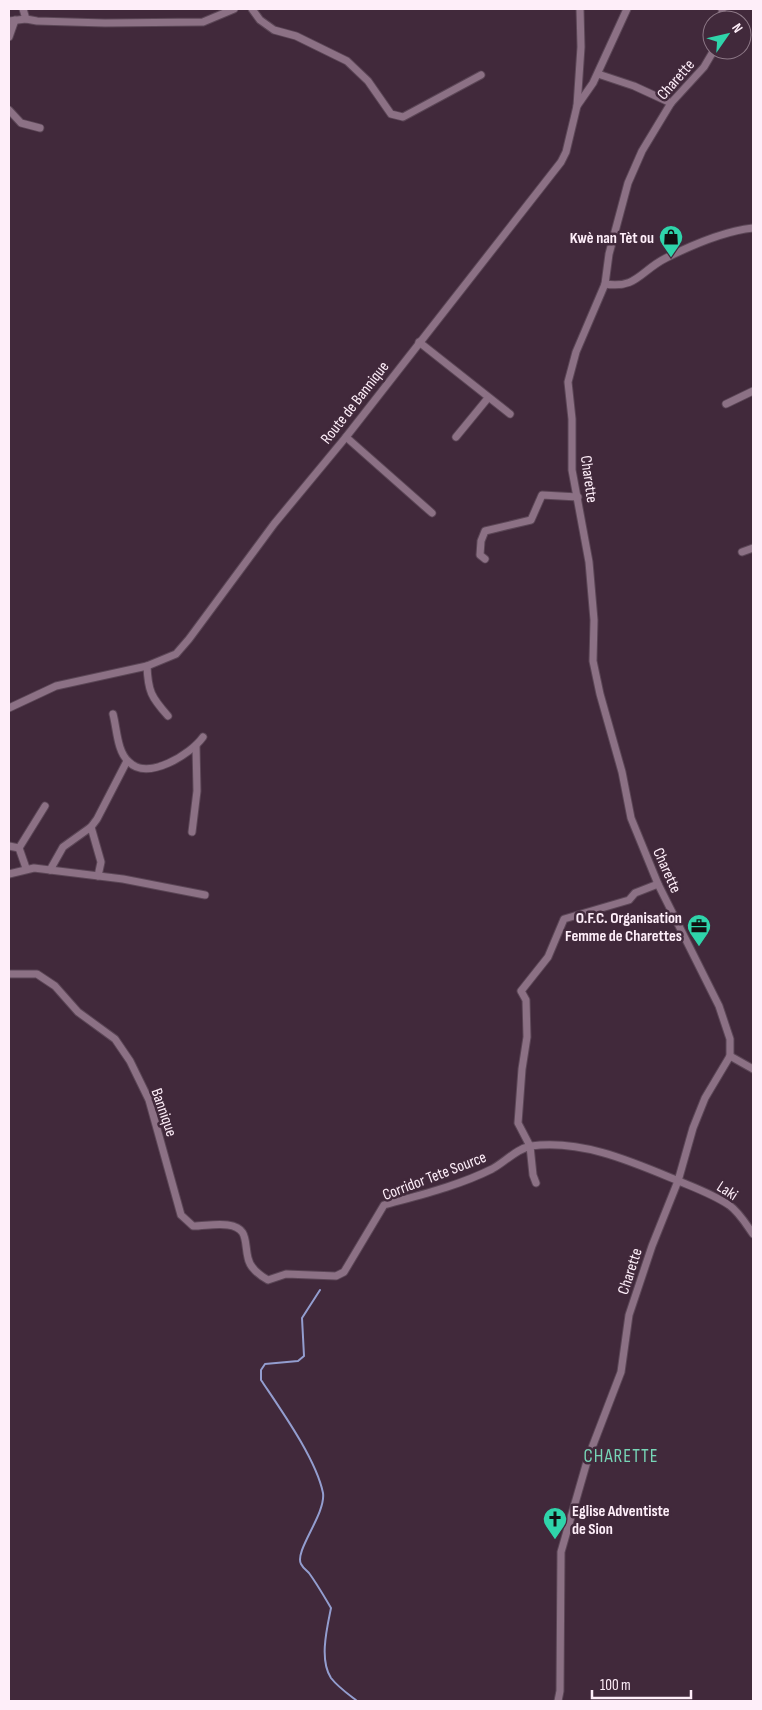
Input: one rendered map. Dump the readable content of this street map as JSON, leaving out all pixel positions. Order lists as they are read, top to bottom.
{
  "streets": {
    "street": [
      "Charette",
      "Route de Bannique",
      "Bannique",
      "Corridor Tete Source",
      "Laki"
    ]
  },
  "crossings": [
    ["Charette", "Corridor Tete Source"],
    ["Charette", "Laki"],
    ["Bannique", "Corridor Tete Source"],
    ["Corridor Tete Source", "Laki"]
  ],
  "districts": ["CHARETTE"],
  "places": {
    "shop": ["Kwè nan Tèt ou"],
    "office": ["O.F.C. Organisation Femme de Charettes"],
    "church": ["Eglise Adventiste de Sion"]
  },
  "scale_bar": "100 m",
  "north": "top right"
}
